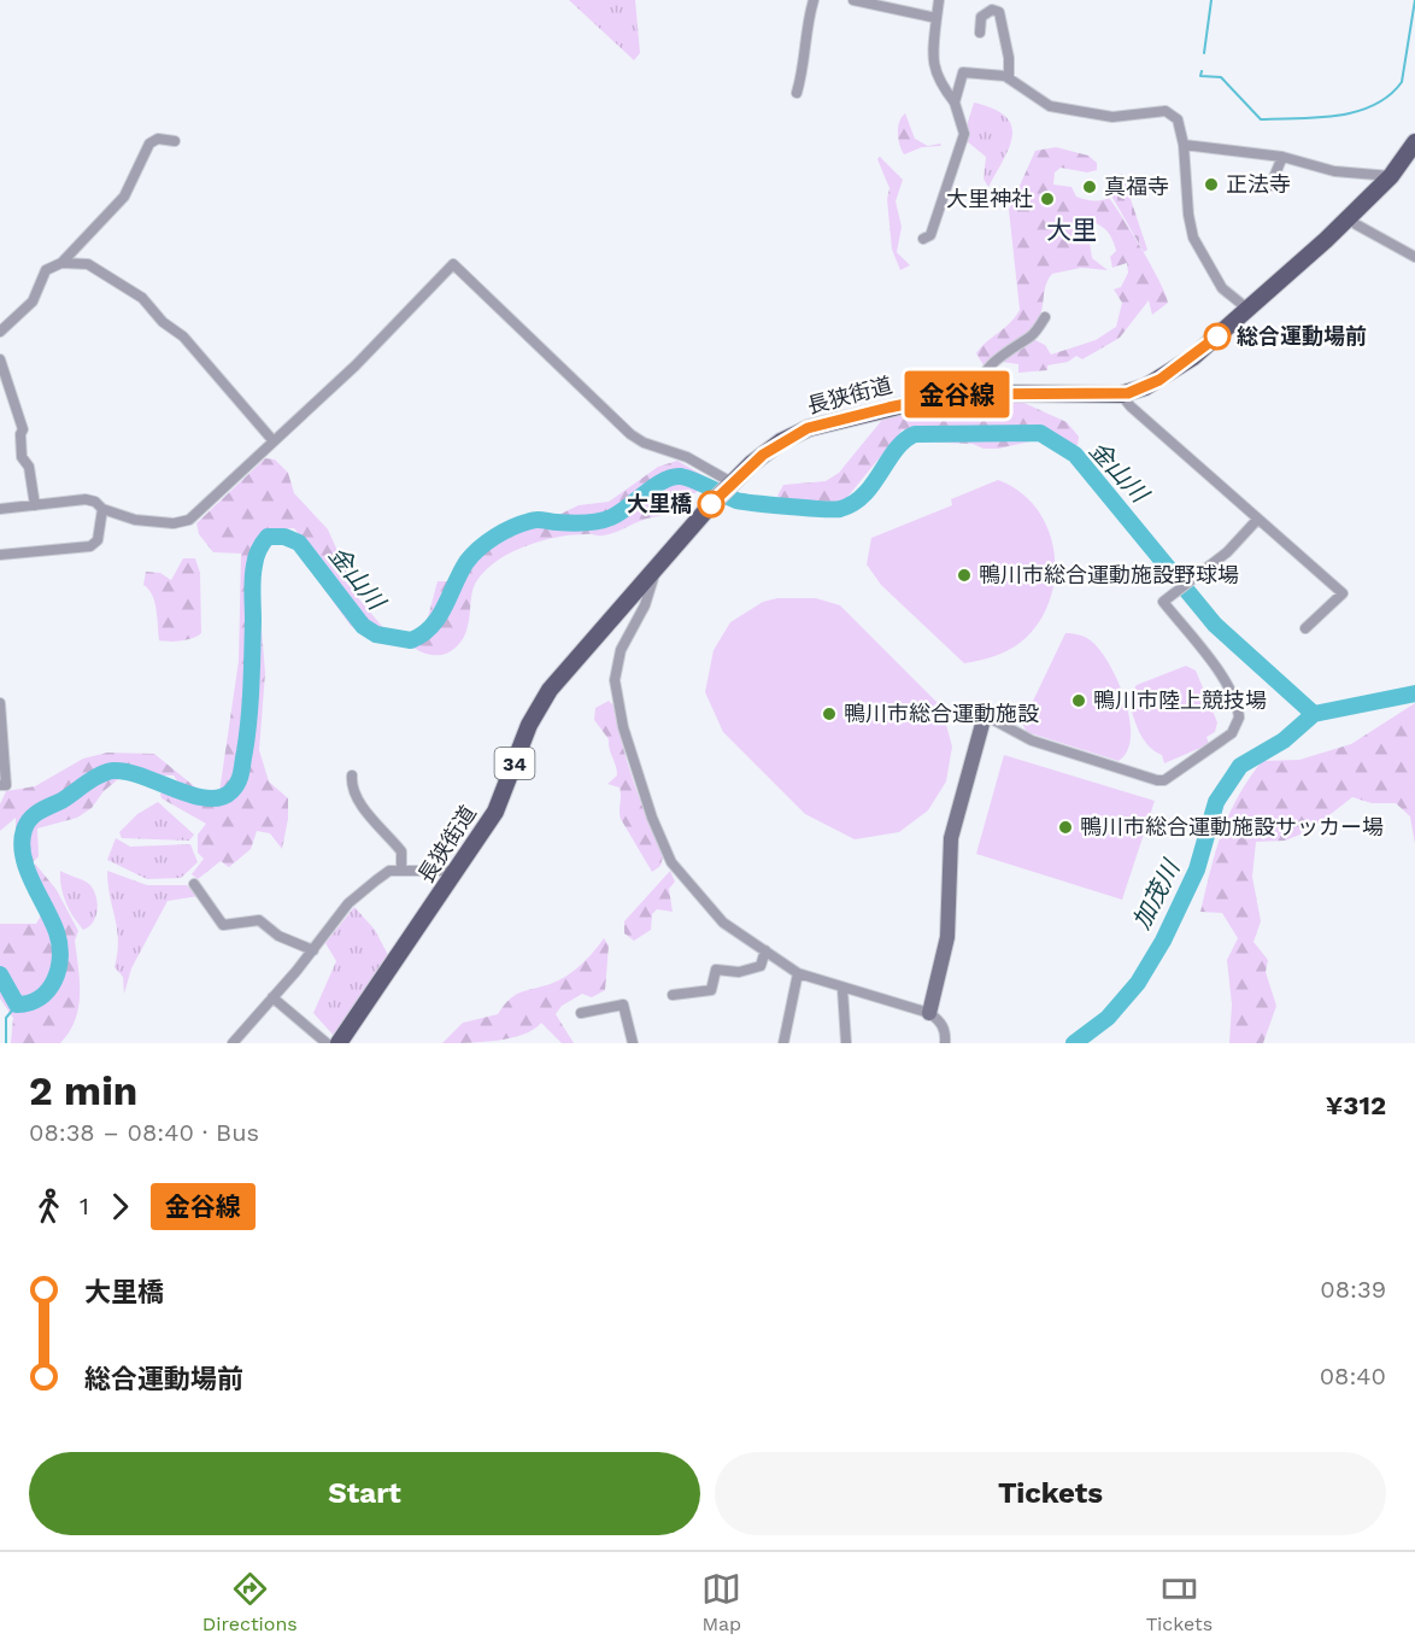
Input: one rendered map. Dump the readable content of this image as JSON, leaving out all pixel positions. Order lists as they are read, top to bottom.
{
  "streets": {
    "main road": ["長狭街道", "34"]
  },
  "districts": ["大里"],
  "water": ["金山川", "加茂川"],
  "places": [
    "正法寺",
    "真福寺",
    "大里神社",
    "総合運動場前",
    "大里橋",
    "鴨川市総合運動施設野球場",
    "鴨川市陸上競技場",
    "鴨川市総合運動施設",
    "鴨川市総合運動施設サッカー場"
  ],
  "lines": ["bus line 金谷線"],
  "page": {
    "on_map": "金谷線",
    "heading": ["2 min", "08:38 – 08:40 · Bus", "¥312"],
    "legs": ["1", "金谷線"],
    "list": [
      {
        "name": "大里橋",
        "value": "08:39"
      },
      {
        "name": "総合運動場前",
        "value": "08:40"
      }
    ],
    "buttons": ["Start", "Tickets"],
    "tabs": ["Directions", "Map", "Tickets"]
  }
}
